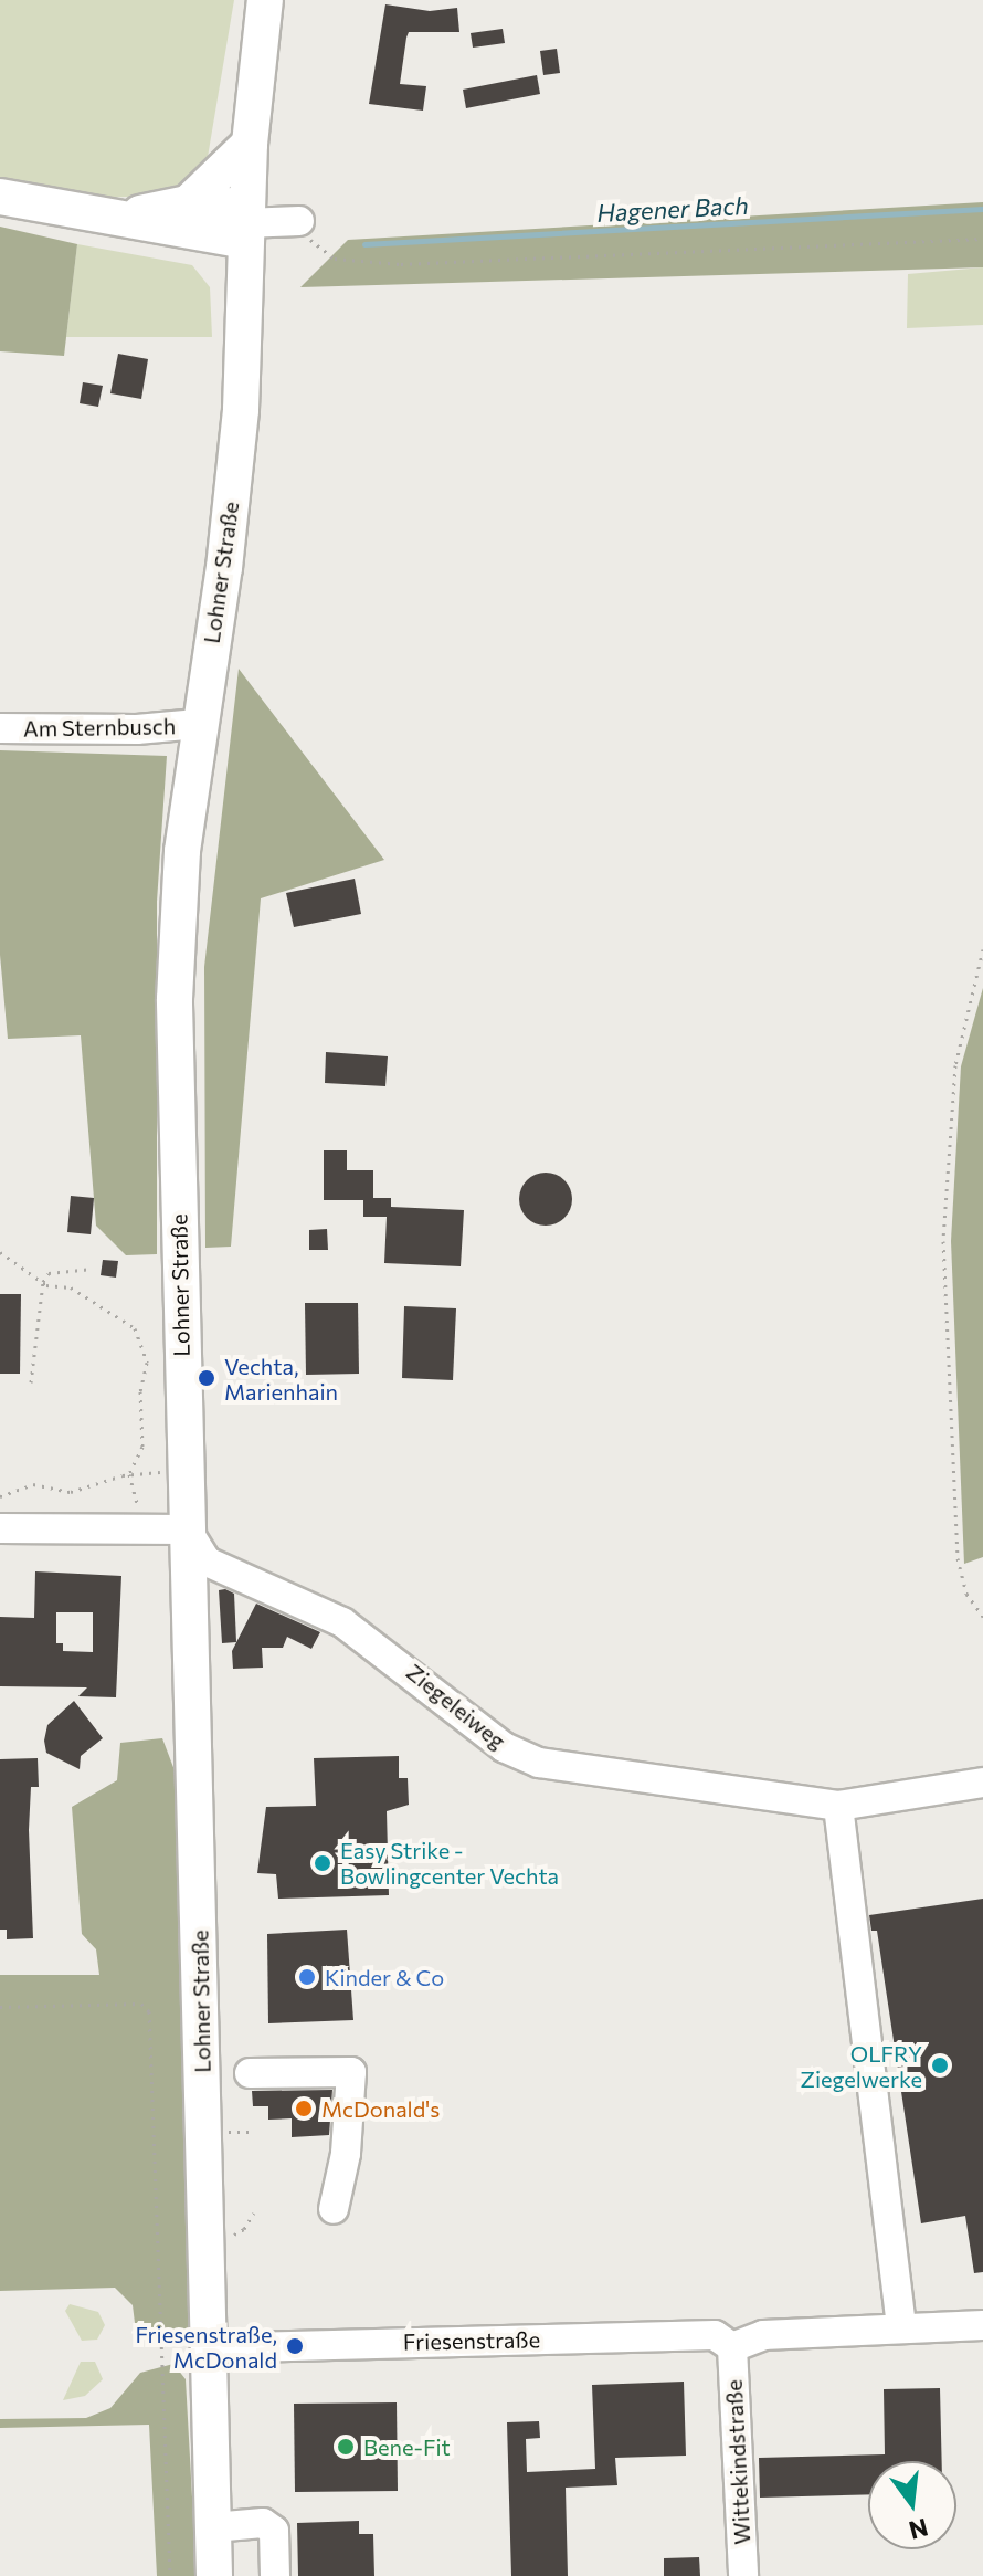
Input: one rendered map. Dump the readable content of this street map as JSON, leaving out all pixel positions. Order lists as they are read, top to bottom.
{
  "streets": {
    "main road": ["Lohner Straße"],
    "street": [
      "Am Sternbusch",
      "Ziegeleiweg",
      "Friesenstraße",
      "Wittekindstraße"
    ]
  },
  "crossings": [
    ["Lohner Straße", "Am Sternbusch"],
    ["Lohner Straße", "Ziegeleiweg"],
    ["Lohner Straße", "Friesenstraße"],
    ["Friesenstraße", "Wittekindstraße"]
  ],
  "water": ["Hagener Bach"],
  "places": [
    "Vechta, Marienhain",
    "Easy Strike - Bowlingcenter Vechta",
    "Kinder & Co",
    "OLFRY Ziegelwerke",
    "McDonald's",
    "Friesenstraße, McDonald",
    "Bene-Fit"
  ],
  "north": "bottom"
}
